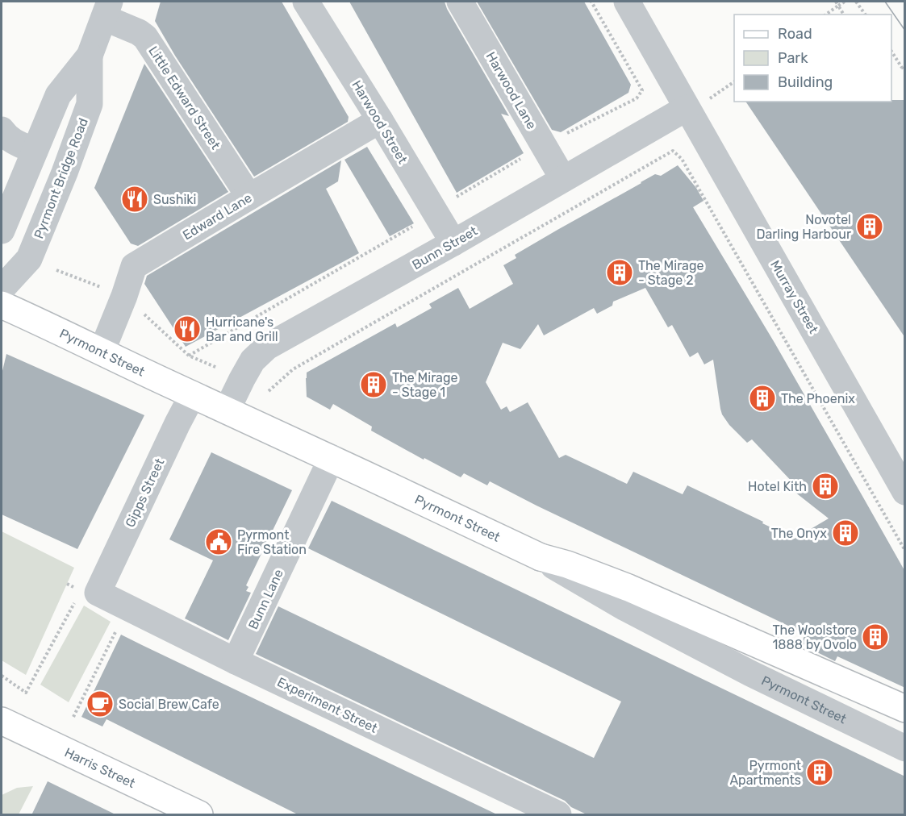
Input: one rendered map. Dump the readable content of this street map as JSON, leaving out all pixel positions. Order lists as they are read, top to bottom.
{
  "streets": {
    "main road": ["Pyrmont Street", "Harris Street"],
    "street": [
      "Harwood Lane",
      "Little Edward Street",
      "Harwood Street",
      "Pyrmont Bridge Road",
      "Edward Lane",
      "Bunn Street",
      "Murray Street",
      "Gipps Street",
      "Bunn Lane",
      "Experiment Street"
    ]
  },
  "crossings": [
    ["Harwood Lane", "Bunn Street"],
    ["Little Edward Street", "Pyrmont Bridge Road"],
    ["Little Edward Street", "Edward Lane"],
    ["Harwood Street", "Edward Lane"],
    ["Harwood Street", "Bunn Street"],
    ["Edward Lane", "Pyrmont Street"],
    ["Bunn Street", "Murray Street"],
    ["Bunn Street", "Pyrmont Street"],
    ["Pyrmont Street", "Gipps Street"],
    ["Pyrmont Street", "Bunn Lane"],
    ["Gipps Street", "Experiment Street"],
    ["Bunn Lane", "Experiment Street"]
  ],
  "places": {
    "restaurant": ["Sushiki", "Hurricane's Bar and Grill"],
    "building": [
      "Novotel Darling Harbour",
      "The Mirage - Stage 2",
      "The Mirage - Stage 1",
      "The Phoenix",
      "Hotel Kith",
      "The Onyx",
      "The Woolstore 1888 by Ovolo",
      "Pyrmont Apartments"
    ],
    "public building": ["Pyrmont Fire Station"],
    "cafe": ["Social Brew Cafe"]
  },
  "legend": ["Road", "Park", "Building"]
}
